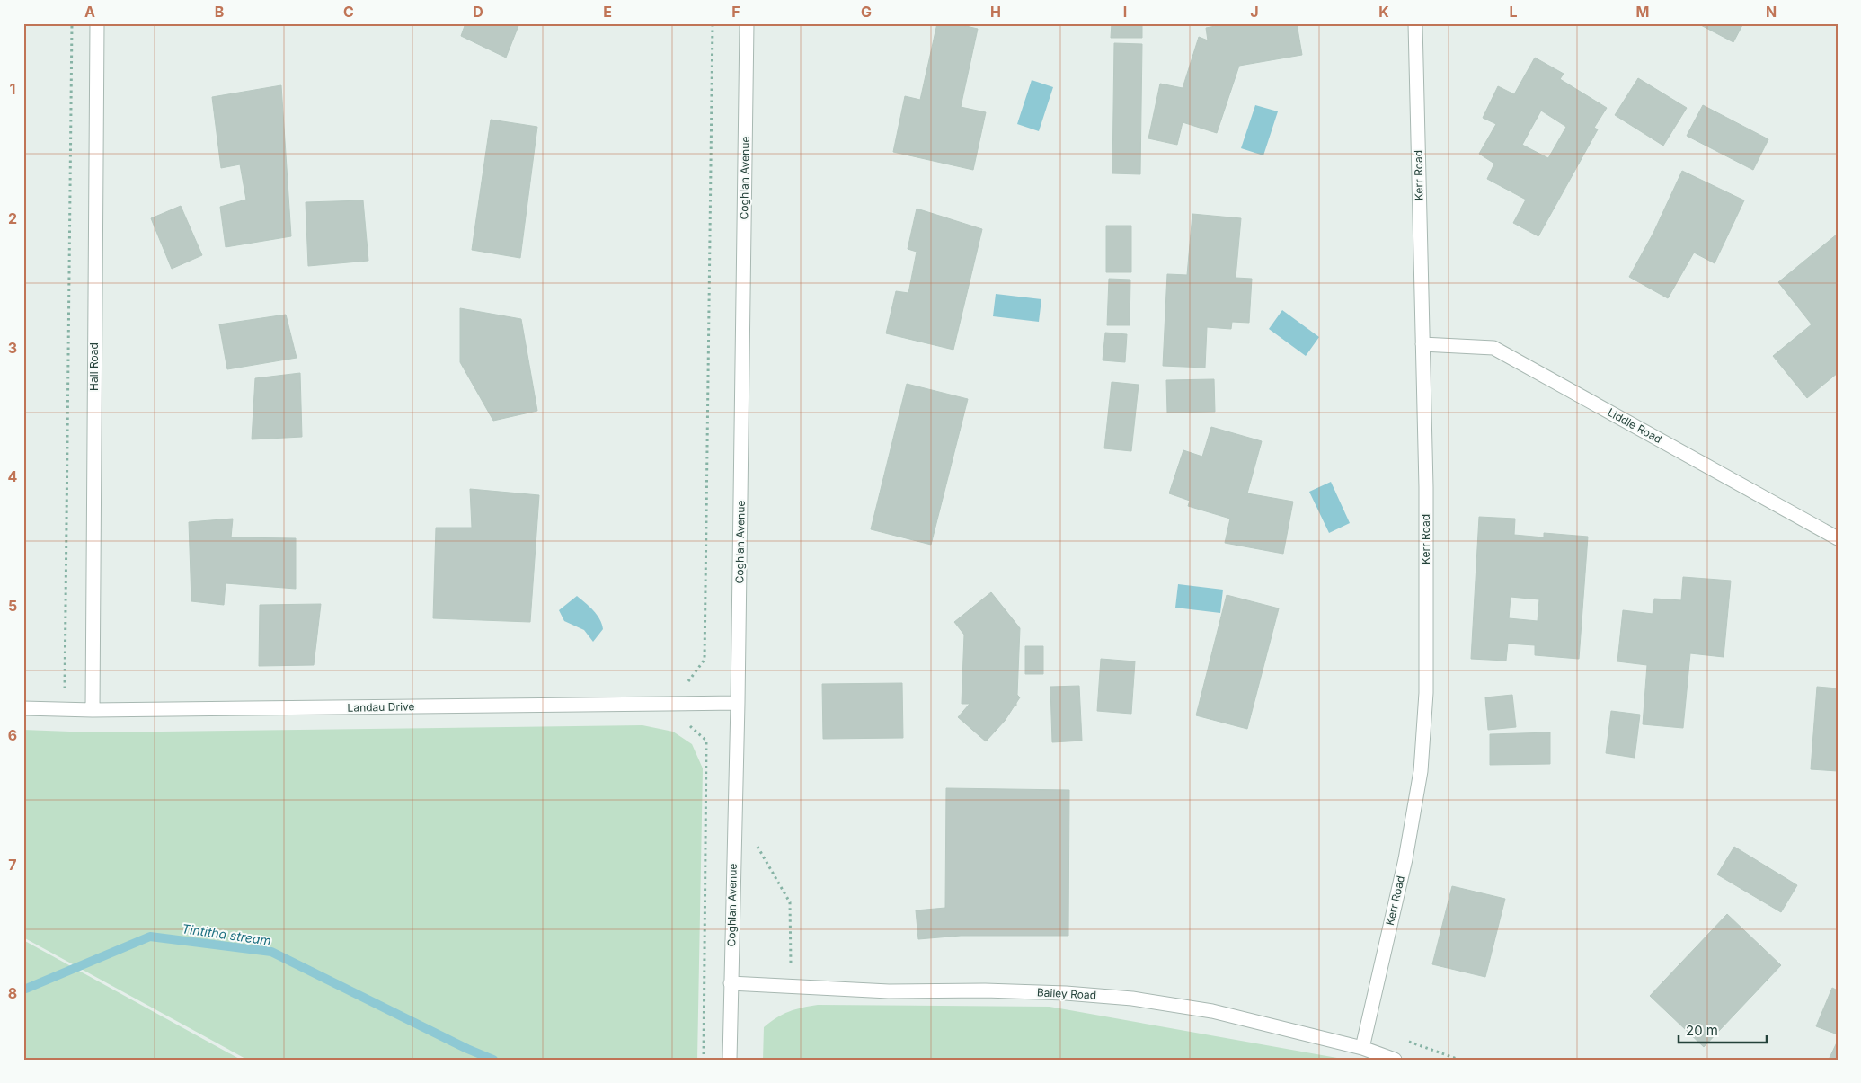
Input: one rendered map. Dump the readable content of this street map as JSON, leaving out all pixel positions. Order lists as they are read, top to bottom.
{
  "streets": {
    "street": [
      "Kerr Road",
      "Coghlan Avenue",
      "Hall Road",
      "Liddle Road",
      "Landau Drive",
      "Bailey Road"
    ]
  },
  "crossings": [
    ["Kerr Road", "Liddle Road"],
    ["Kerr Road", "Bailey Road"],
    ["Coghlan Avenue", "Landau Drive"],
    ["Coghlan Avenue", "Bailey Road"],
    ["Hall Road", "Landau Drive"]
  ],
  "water": ["Tintitha stream"],
  "scale_bar": "20 m",
  "grid": {
    "columns": [
      "A",
      "B",
      "C",
      "D",
      "E",
      "F",
      "G",
      "H",
      "I",
      "J",
      "K",
      "L",
      "M",
      "N"
    ],
    "rows": [
      "1",
      "2",
      "3",
      "4",
      "5",
      "6",
      "7",
      "8"
    ]
  }
}
